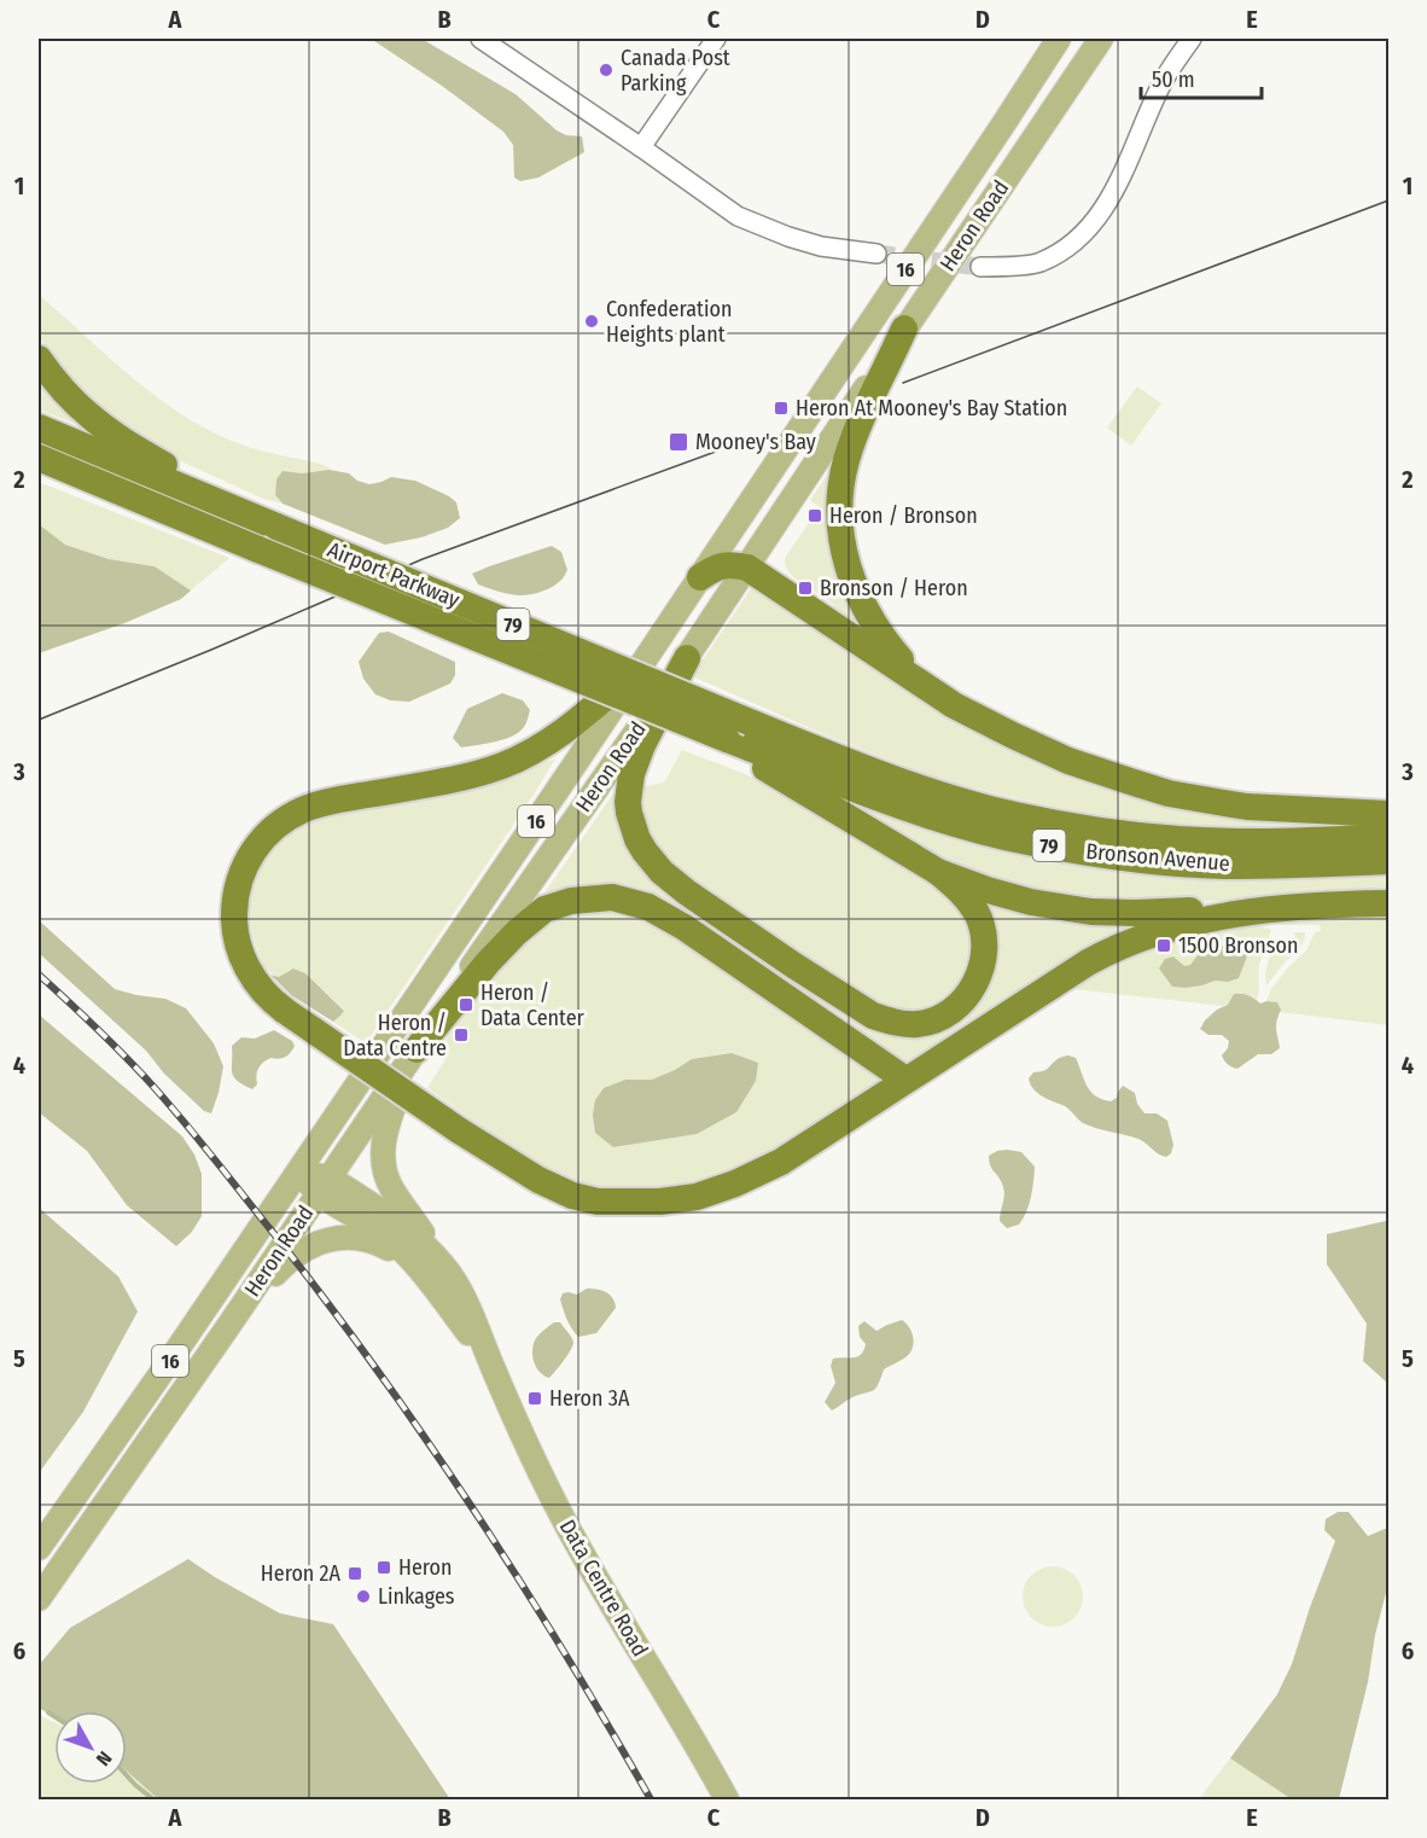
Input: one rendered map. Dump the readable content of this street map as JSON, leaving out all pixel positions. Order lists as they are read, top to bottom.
{
  "streets": {
    "highway": ["Airport Parkway", "79", "Bronson Avenue"],
    "main road": ["Heron Road", "16", "Data Centre Road"]
  },
  "crossings": [
    ["Heron Road", "Data Centre Road"],
    ["Airport Parkway", "Bronson Avenue"]
  ],
  "places": {
    "other": ["Canada Post Parking", "Confederation Heights plant", "Linkages"],
    "transit": [
      "Heron At Mooney's Bay Station",
      "Mooney's Bay",
      "Heron / Bronson",
      "Bronson / Heron",
      "1500 Bronson",
      "Heron / Data Center",
      "Heron / Data Centre",
      "Heron 3A",
      "Heron",
      "Heron 2A"
    ]
  },
  "scale_bar": "50 m",
  "north": "bottom right",
  "grid": {
    "columns": [
      "A",
      "B",
      "C",
      "D",
      "E"
    ],
    "rows": [
      "1",
      "2",
      "3",
      "4",
      "5",
      "6"
    ]
  }
}
